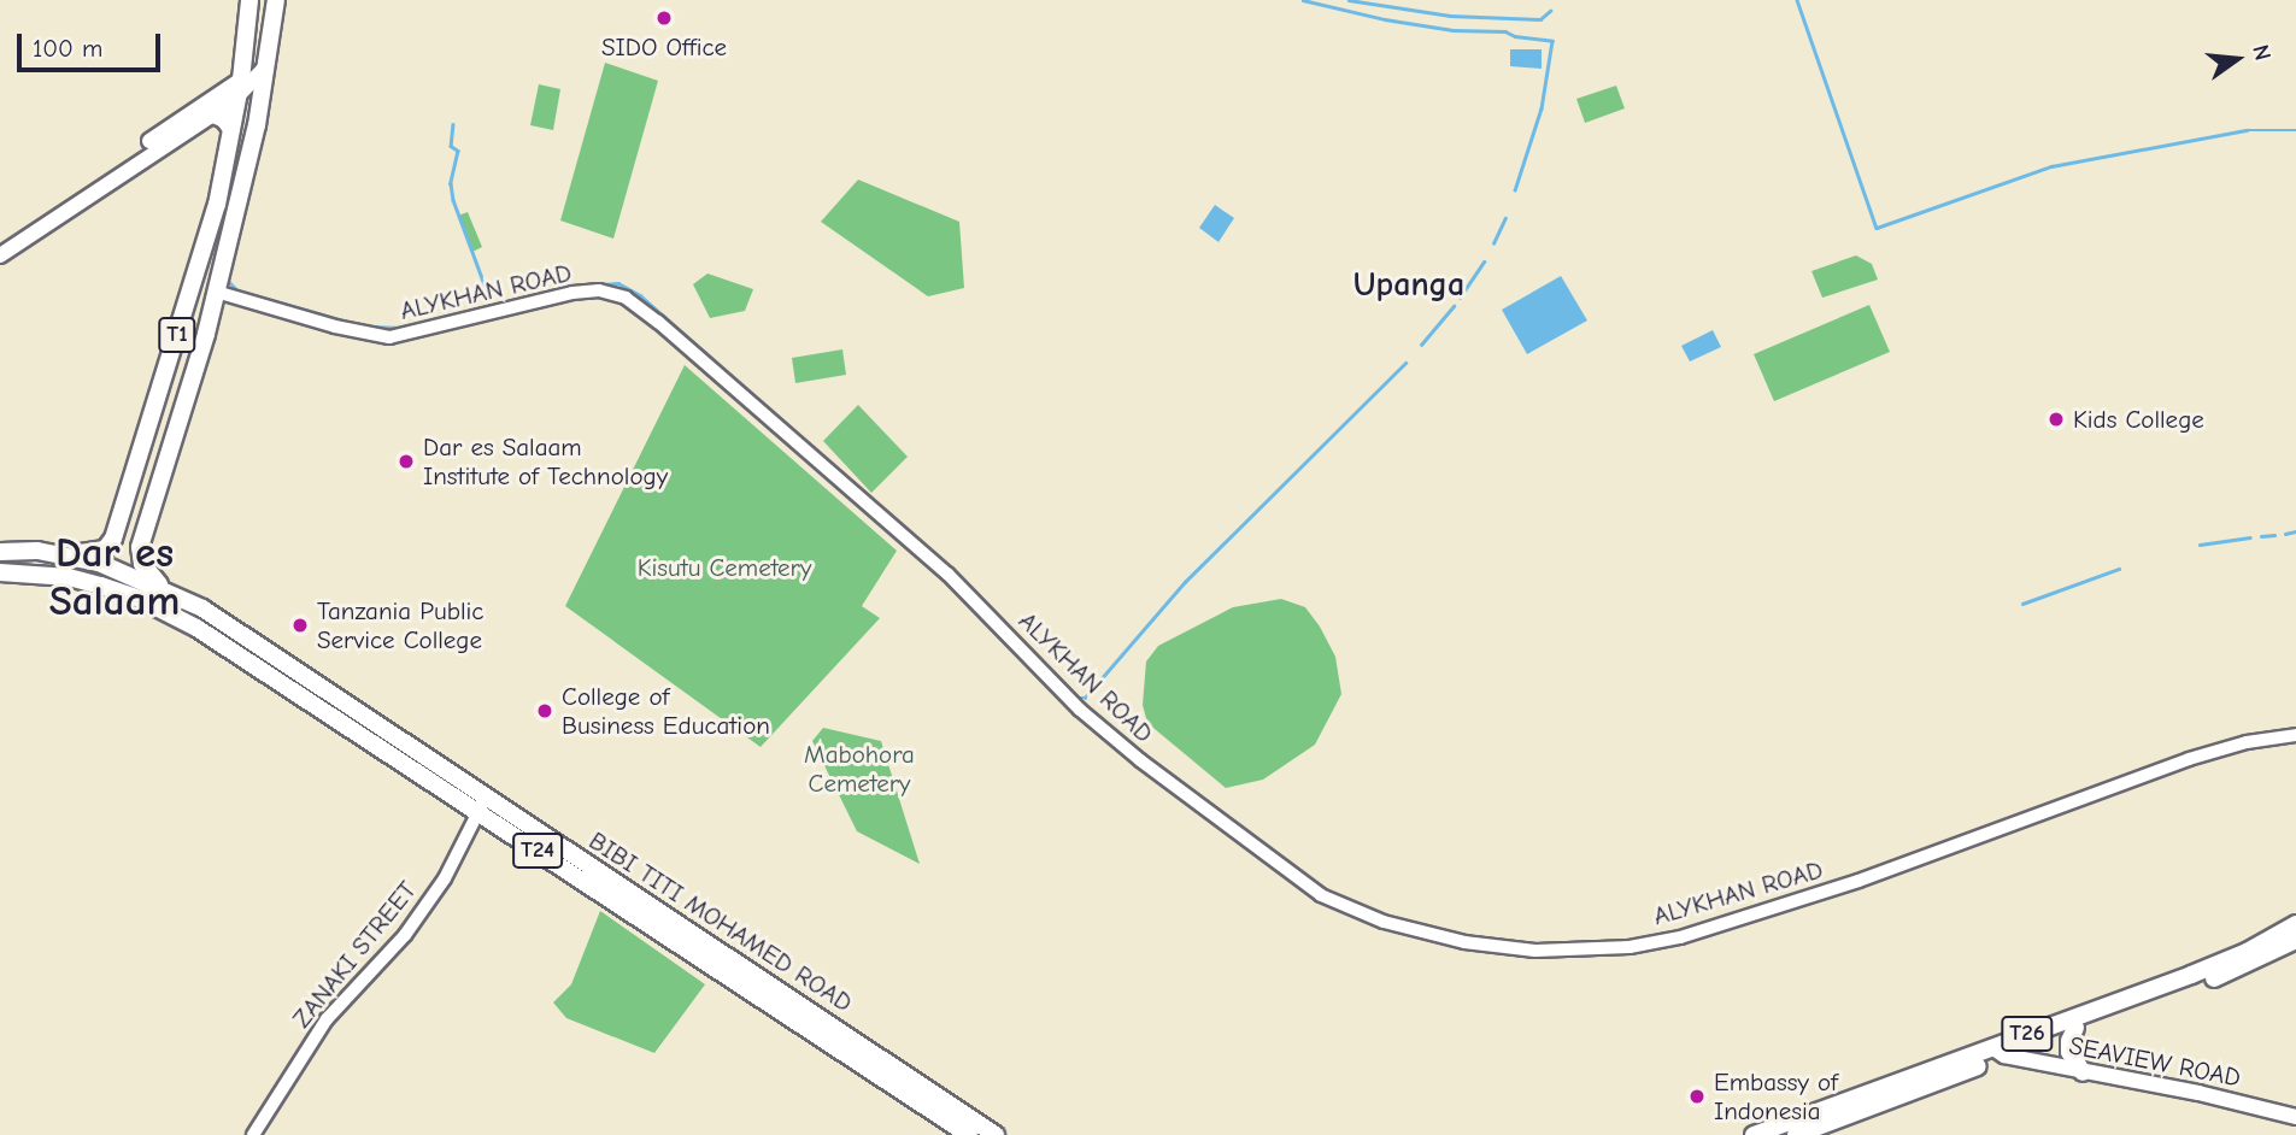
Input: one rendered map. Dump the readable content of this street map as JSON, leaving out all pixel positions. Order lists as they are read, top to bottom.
{
  "streets": {
    "highway": [
      "T1",
      "T24",
      "BIBI TITI MOHAMED ROAD",
      "T26"
    ],
    "main road": ["SEAVIEW ROAD"],
    "street": ["ALYKHAN ROAD", "ZANAKI STREET"]
  },
  "crossings": [
    ["ALYKHAN ROAD", "T1"],
    ["T1", "BIBI TITI MOHAMED ROAD"],
    ["BIBI TITI MOHAMED ROAD", "ZANAKI STREET"],
    ["T26", "SEAVIEW ROAD"]
  ],
  "districts": ["Upanga", "Dar es Salaam"],
  "parks": ["Kisutu Cemetery", "Mabohora Cemetery"],
  "places": [
    "SIDO Office",
    "Kids College",
    "Dar es Salaam Institute of Technology",
    "Tanzania Public Service College",
    "College of Business Education",
    "Embassy of Indonesia"
  ],
  "scale_bar": "100 m",
  "north": "right"
}
